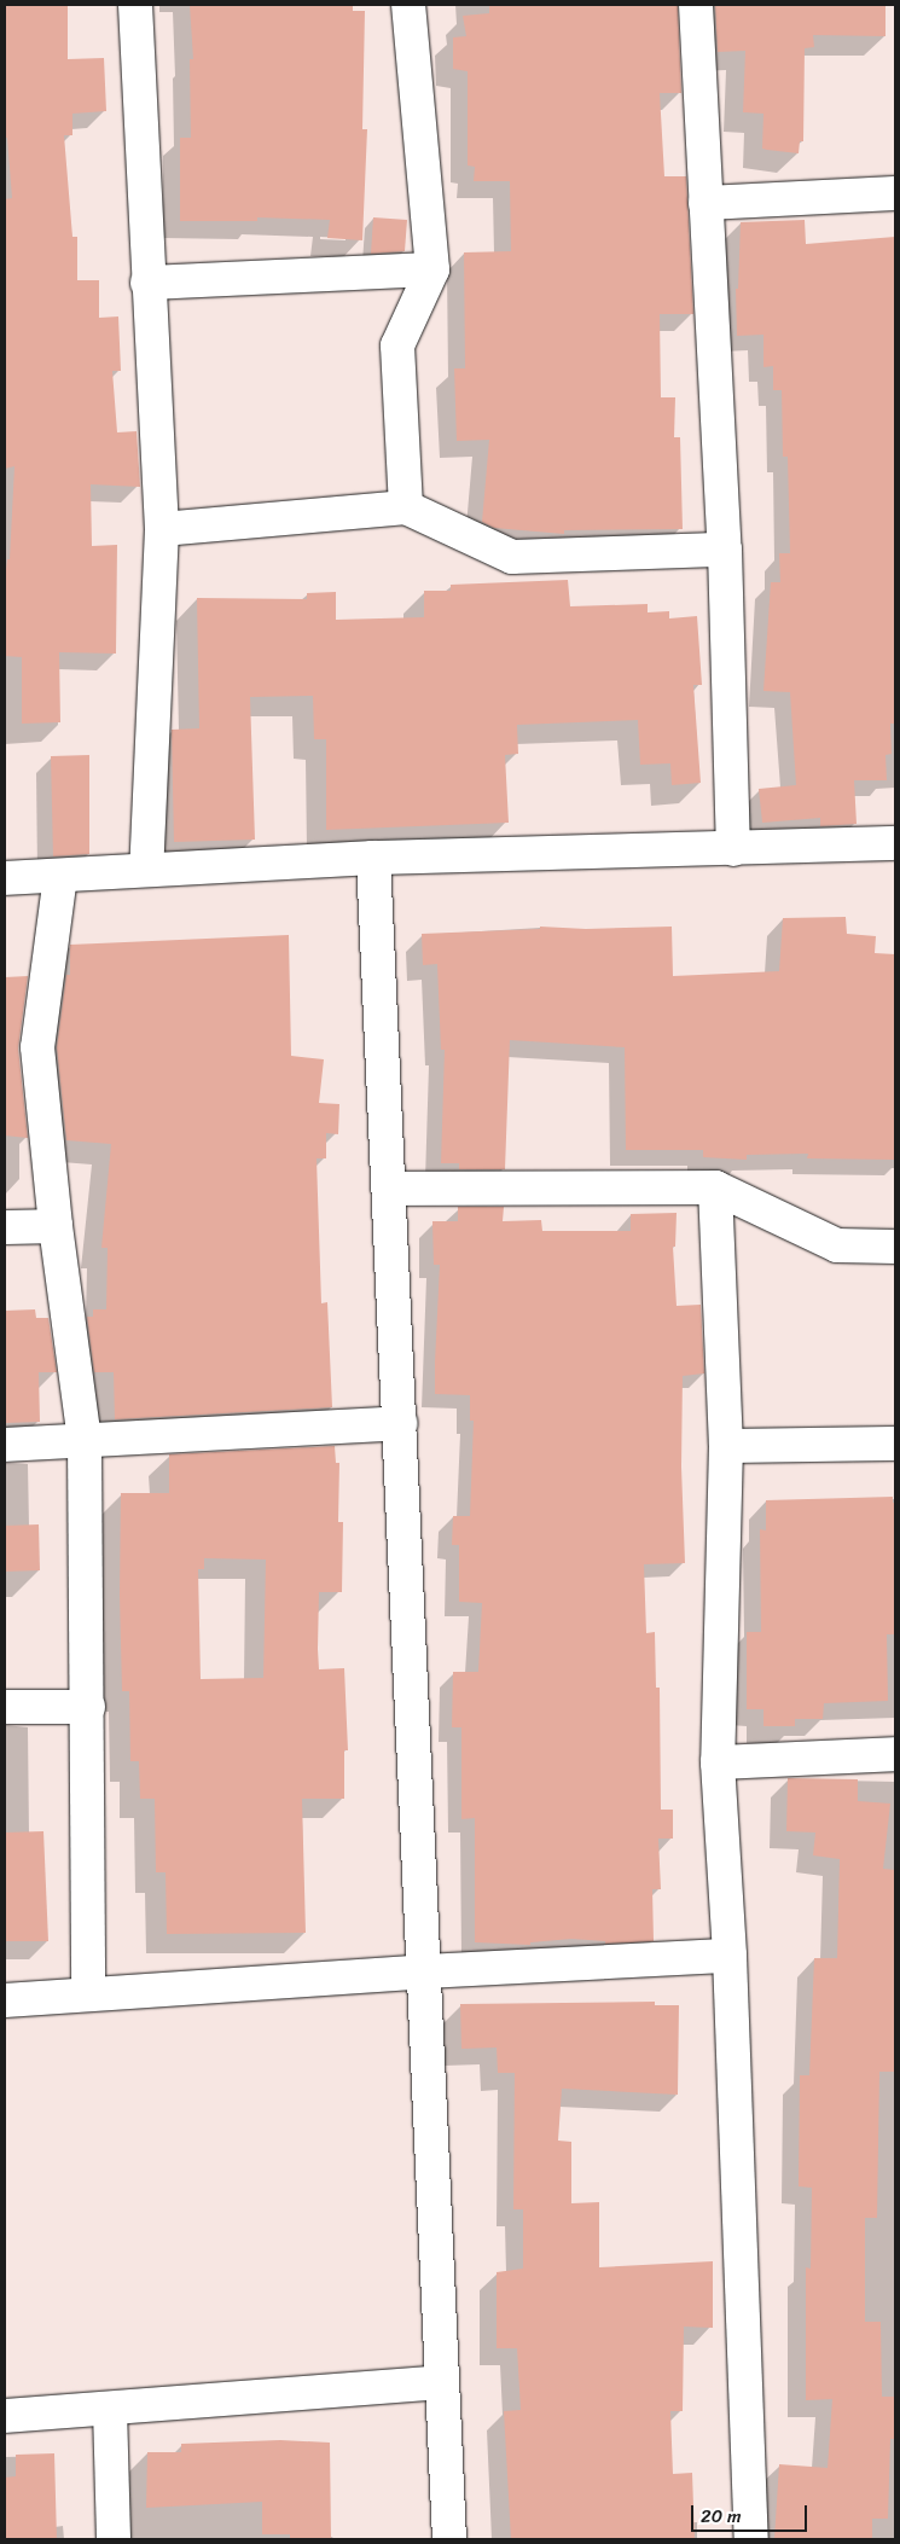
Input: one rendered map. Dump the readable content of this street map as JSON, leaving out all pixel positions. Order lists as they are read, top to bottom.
{
  "scale_bar": "20 m"
}
